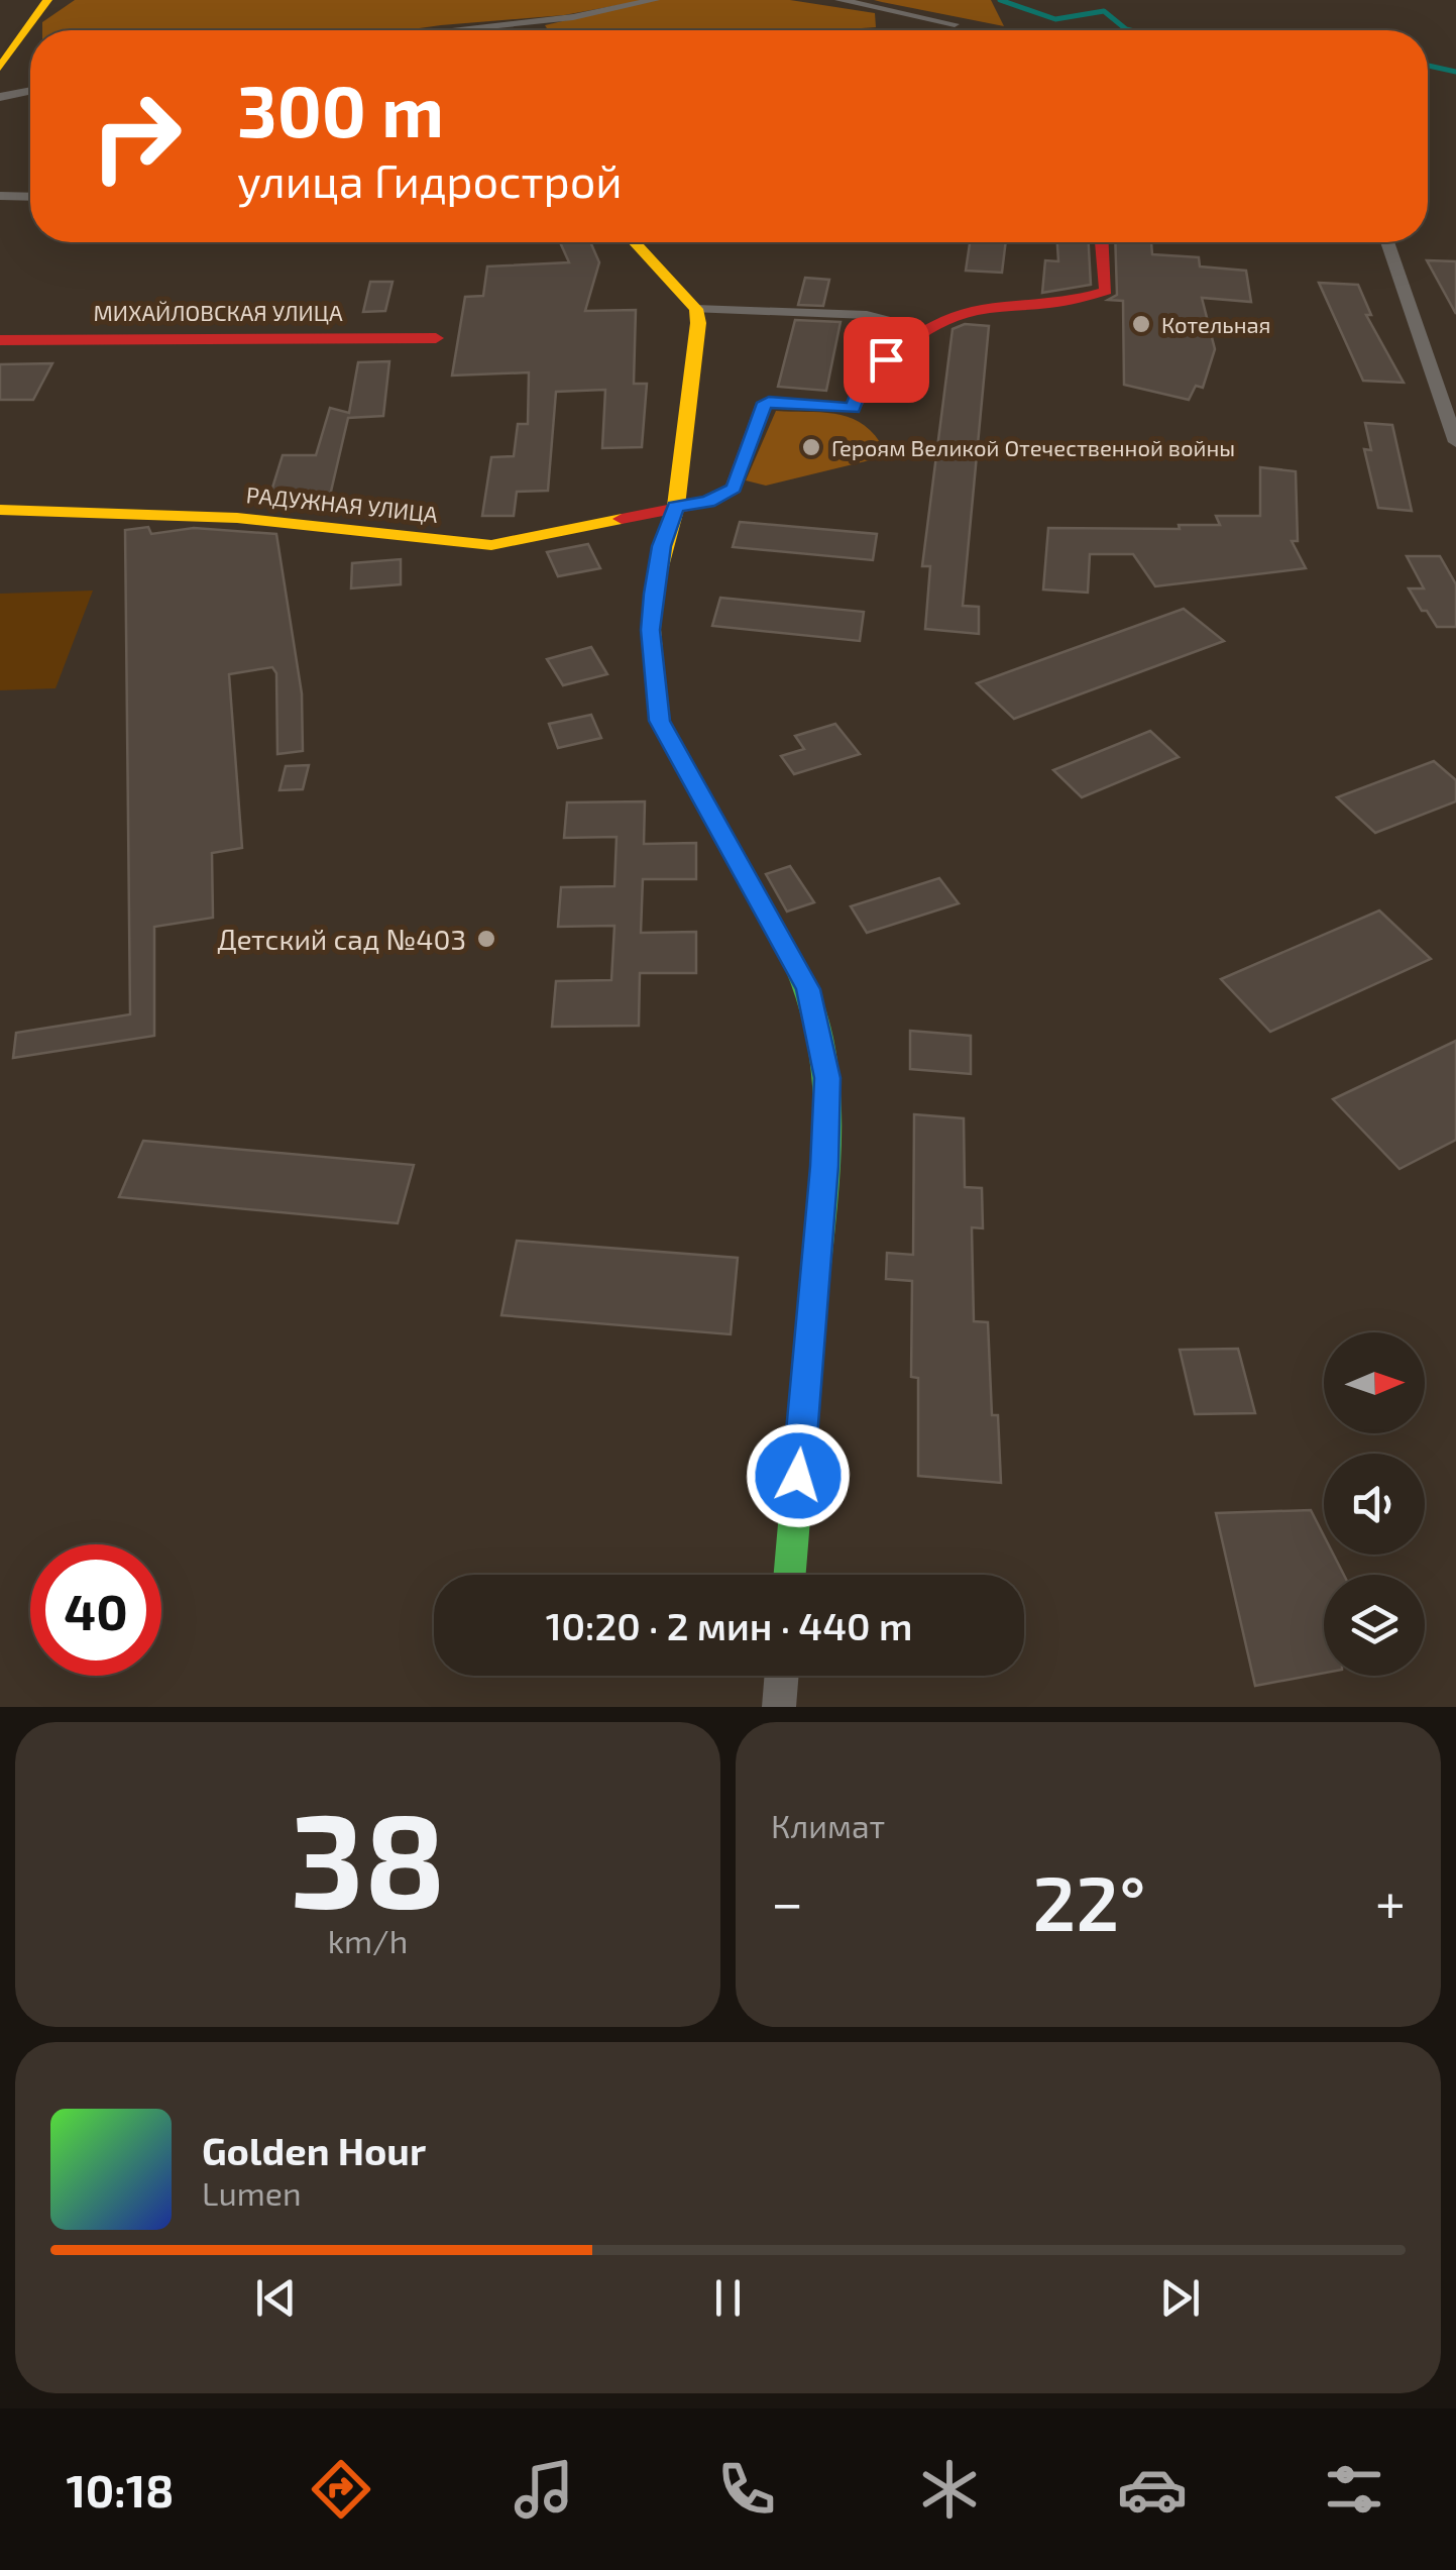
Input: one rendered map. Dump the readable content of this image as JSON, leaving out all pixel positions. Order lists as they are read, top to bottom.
{
  "streets": {
    "street": ["МИХАЙЛОВСКАЯ УЛИЦА", "РАДУЖНАЯ УЛИЦА"]
  },
  "places": ["Котельная", "Героям Великой Отечественной войны", "Детский сад №403"],
  "north": "right",
  "page": {
    "turn": ["300 m", "улица Гидрострой"],
    "limit": "40",
    "trip": "10:20 · 2 мин · 440 m",
    "tile": [
      ["38", "km/h"],
      "Климат"
    ],
    "heat": ["−", "22°", "+"],
    "song": ["Golden Hour", "Lumen"],
    "tabs": "10:18"
  }
}
